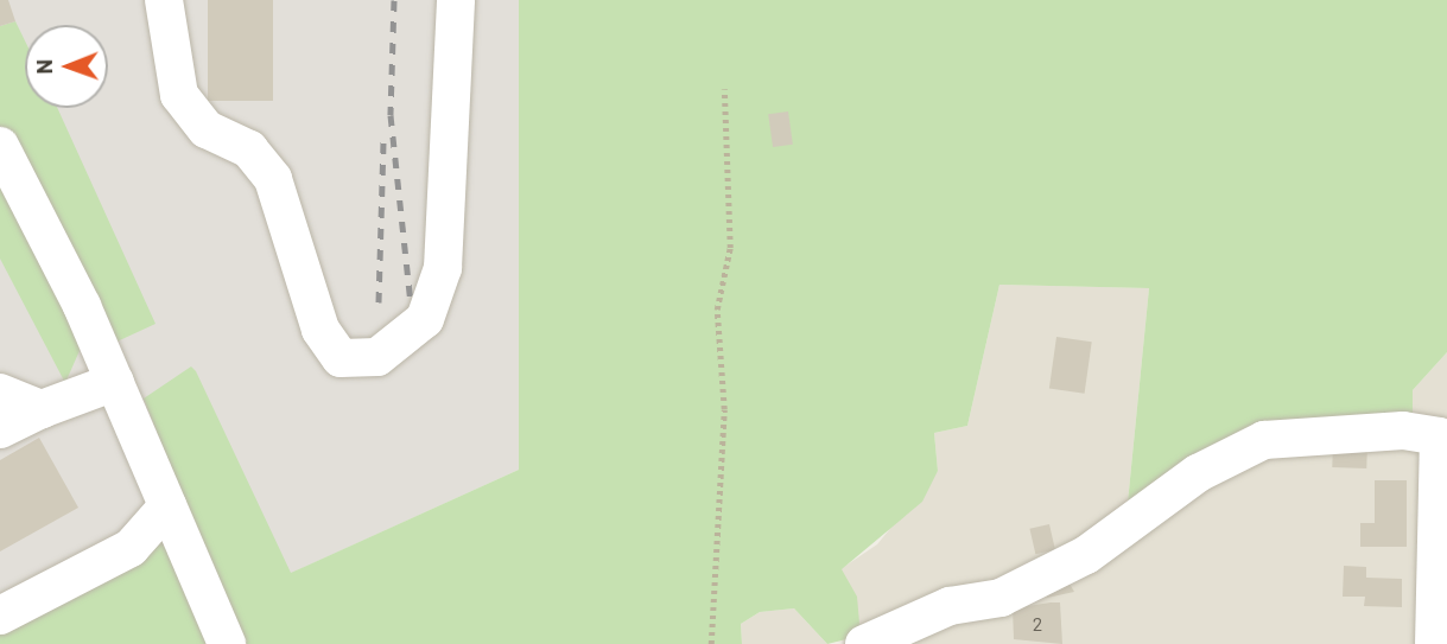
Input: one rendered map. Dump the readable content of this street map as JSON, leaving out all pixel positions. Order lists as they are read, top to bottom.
{
  "house_numbers": ["2"],
  "north": "left"
}
